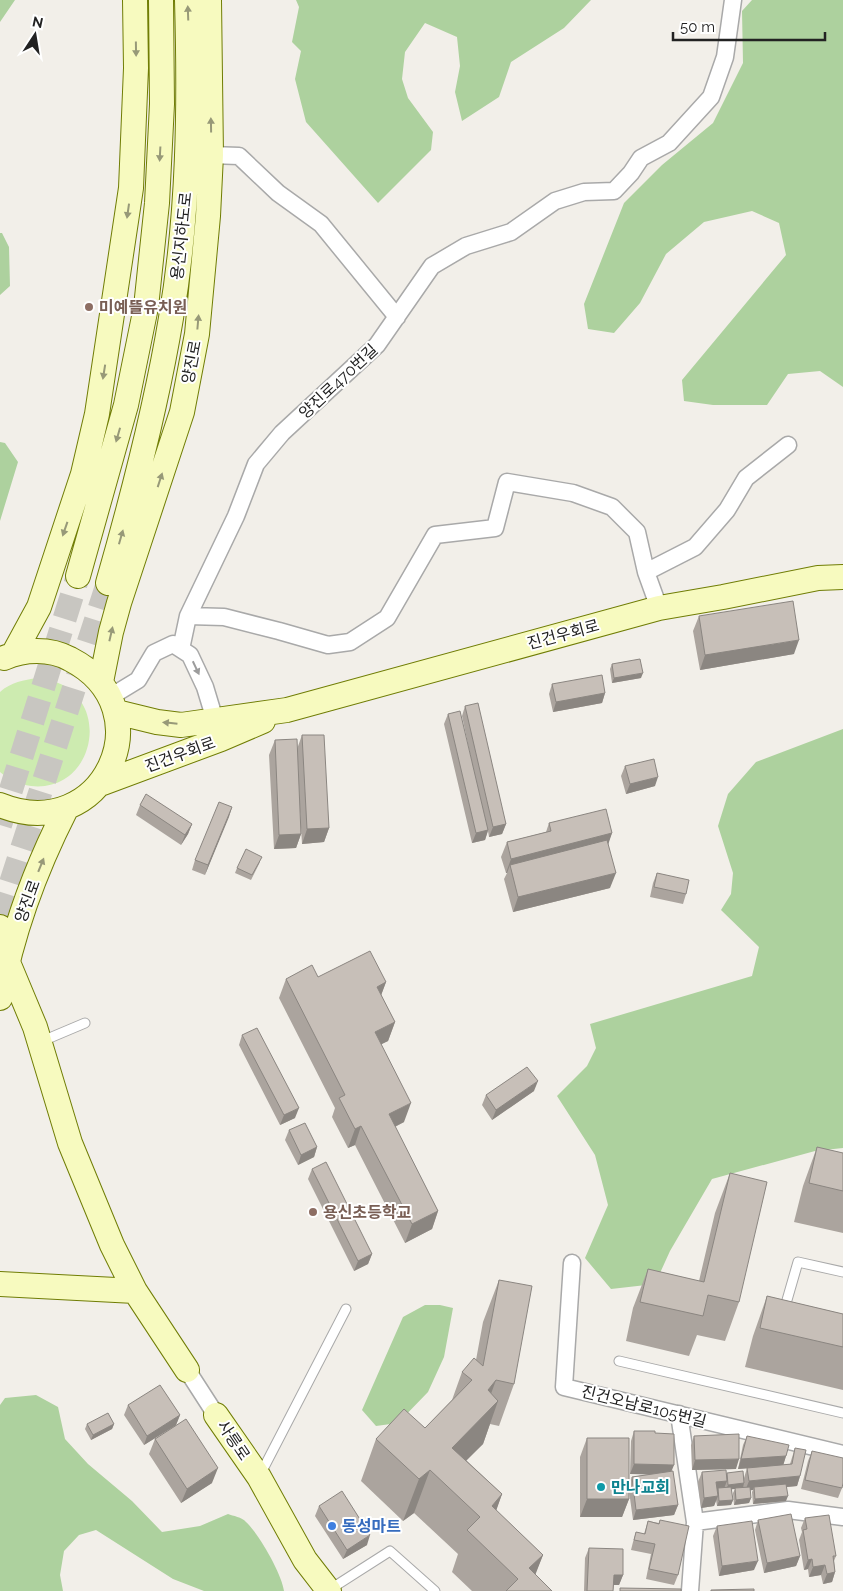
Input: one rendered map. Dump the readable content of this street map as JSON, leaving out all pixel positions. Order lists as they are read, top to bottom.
{
  "streets": {
    "main road": [
      "용신지하도로",
      "양진로",
      "진건우회로",
      "사릉로"
    ],
    "street": ["양진로470번길", "진건오남로105번길"]
  },
  "crossings": [
    ["양진로", "진건우회로"],
    ["양진로", "사릉로"]
  ],
  "places": [
    "미예뜰유치원",
    "용신초등학교",
    "만나교회",
    "동성마트"
  ],
  "scale_bar": "50 m",
  "north": "top"
}
